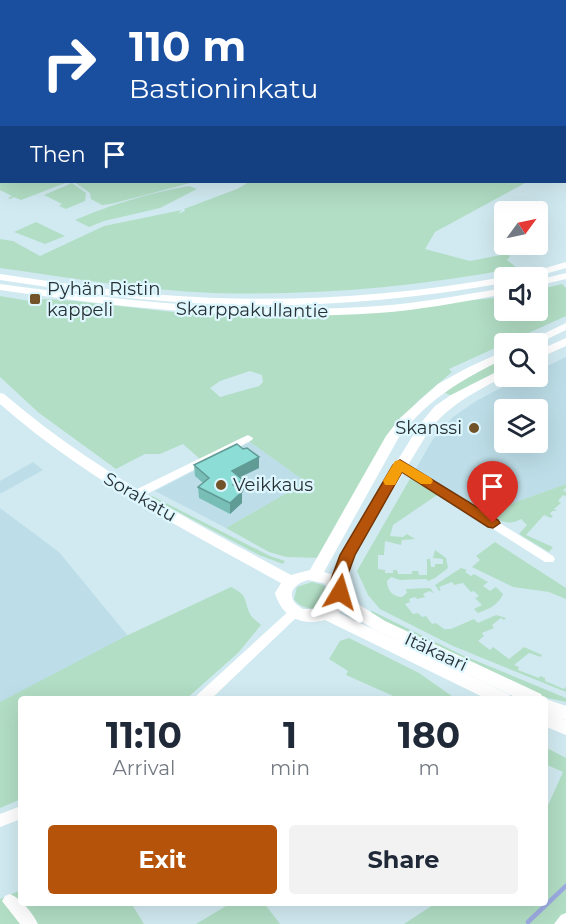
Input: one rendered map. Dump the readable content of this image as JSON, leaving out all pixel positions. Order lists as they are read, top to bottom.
{
  "streets": {
    "street": ["Skarppakullantie", "Sorakatu", "Itäkaari"]
  },
  "crossings": [
    ["Sorakatu", "Itäkaari"]
  ],
  "places": {
    "transit": ["Pyhän Ristin kappeli"],
    "other": ["Skanssi", "Veikkaus"]
  },
  "north": "top right",
  "page": {
    "turn": ["110 m", "Bastioninkatu"],
    "then": "Then",
    "eta": [
      "11:10",
      "Arrival",
      "1",
      "min",
      "180",
      "m"
    ],
    "buttons": ["Exit", "Share"]
  }
}
